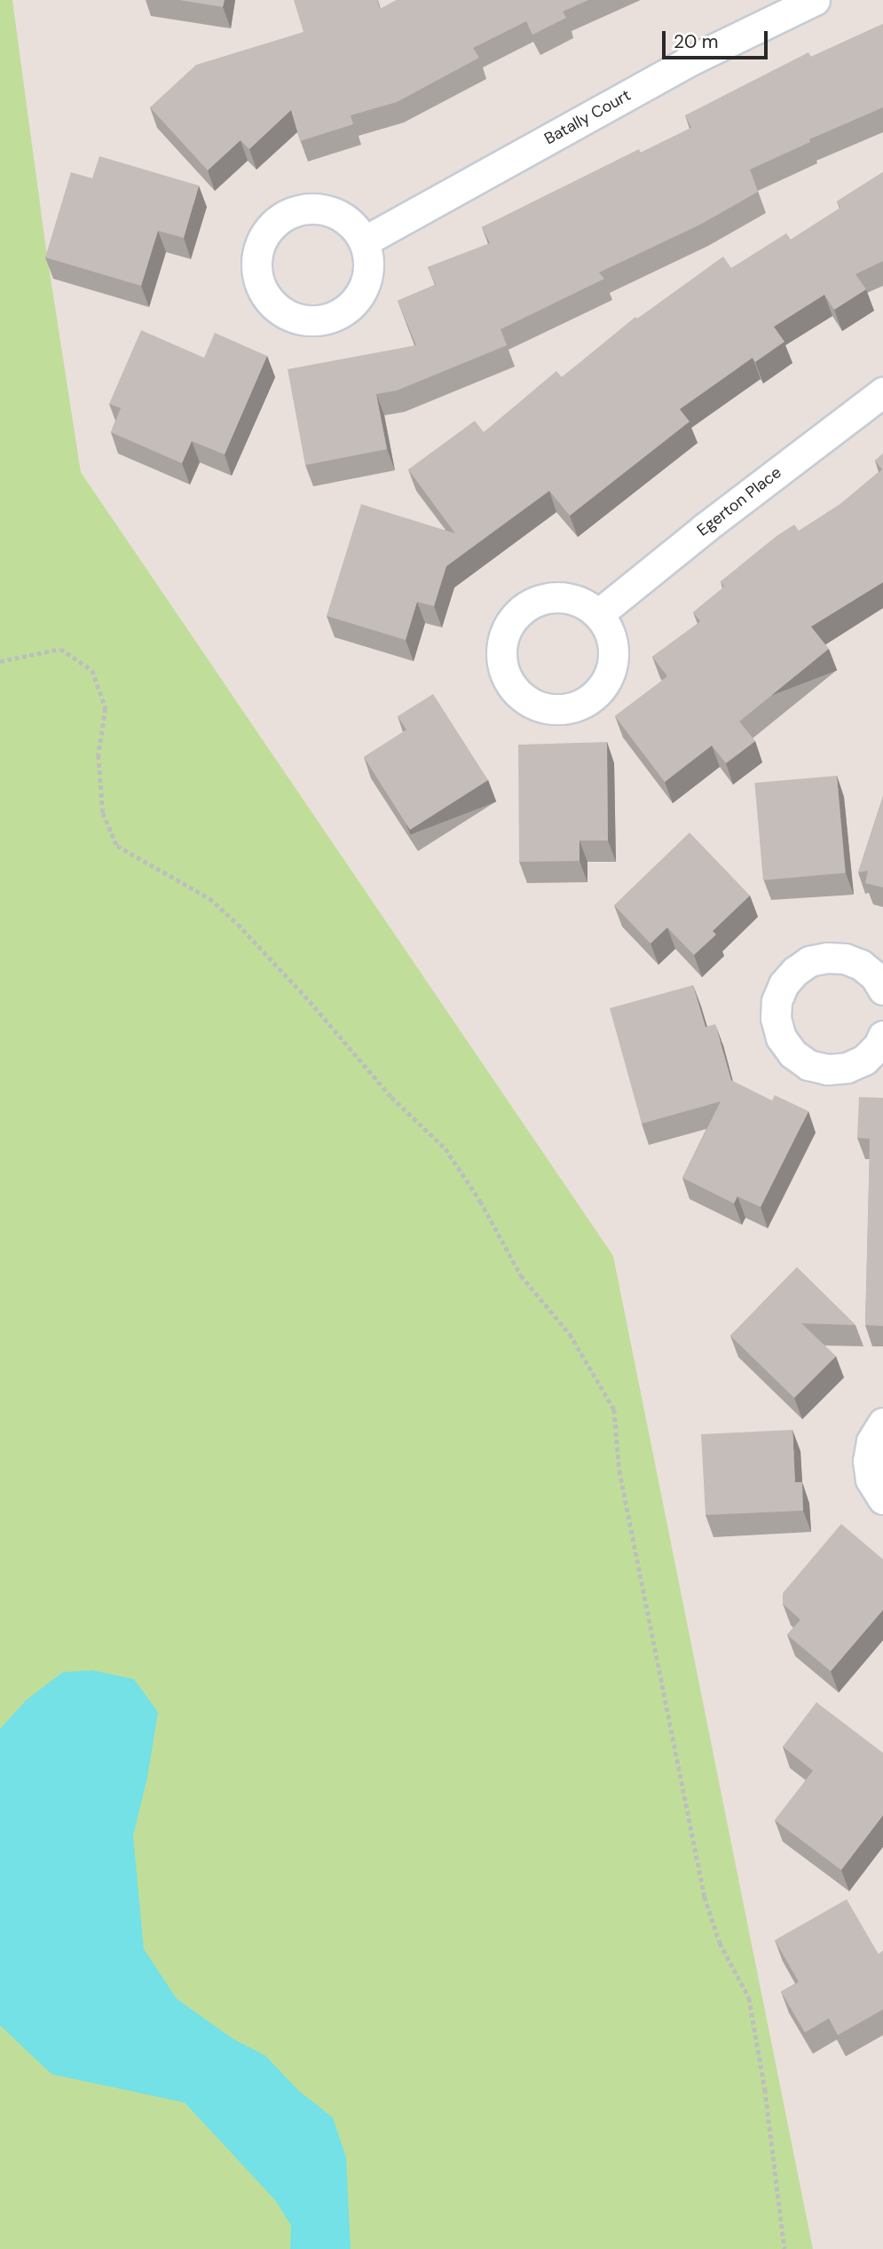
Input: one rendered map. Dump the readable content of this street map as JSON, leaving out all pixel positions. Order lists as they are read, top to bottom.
{
  "streets": {
    "street": ["Batally Court", "Egerton Place"]
  },
  "scale_bar": "20 m"
}
